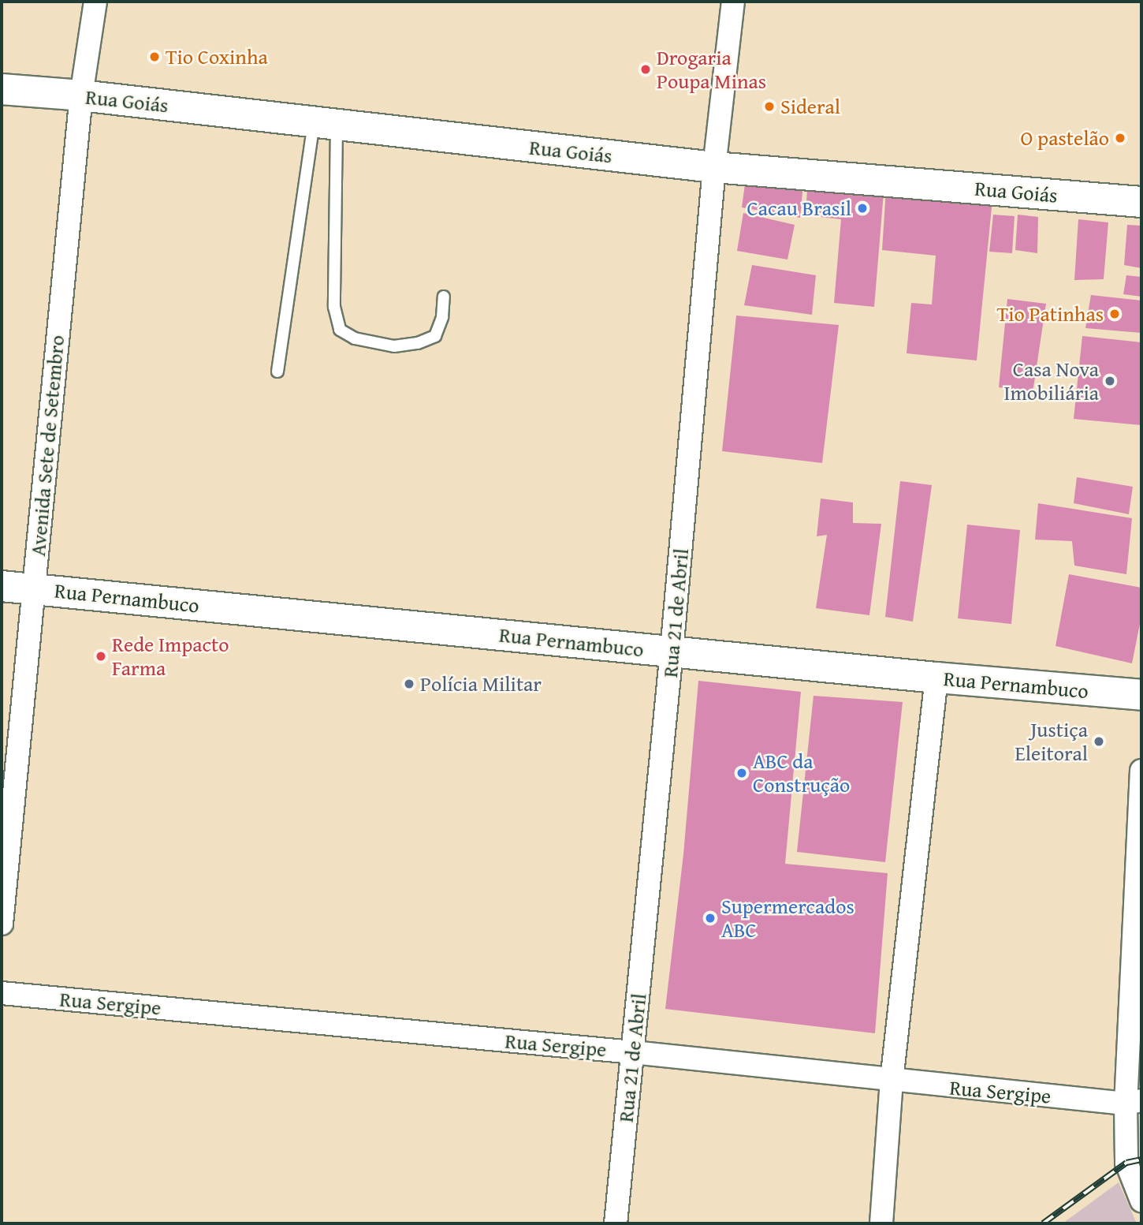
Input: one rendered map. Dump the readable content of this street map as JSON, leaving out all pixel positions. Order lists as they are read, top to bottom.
{
  "streets": {
    "main road": ["Rua Goiás", "Rua Pernambuco"],
    "street": ["Avenida Sete de Setembro", "Rua 21 de Abril", "Rua Sergipe"]
  },
  "crossings": [
    ["Rua Goiás", "Avenida Sete de Setembro"],
    ["Rua Goiás", "Rua 21 de Abril"],
    ["Avenida Sete de Setembro", "Rua Pernambuco"],
    ["Rua Pernambuco", "Rua 21 de Abril"],
    ["Rua 21 de Abril", "Rua Sergipe"]
  ],
  "places": [
    "Tio Coxinha",
    "Drogaria Poupa Minas",
    "Sideral",
    "O pastelão",
    "Cacau Brasil",
    "Tio Patinhas",
    "Casa Nova Imobiliária",
    "Rede Impacto Farma",
    "Polícia Militar",
    "Justiça Eleitoral",
    "ABC da Construção",
    "Supermercados ABC"
  ]
}
